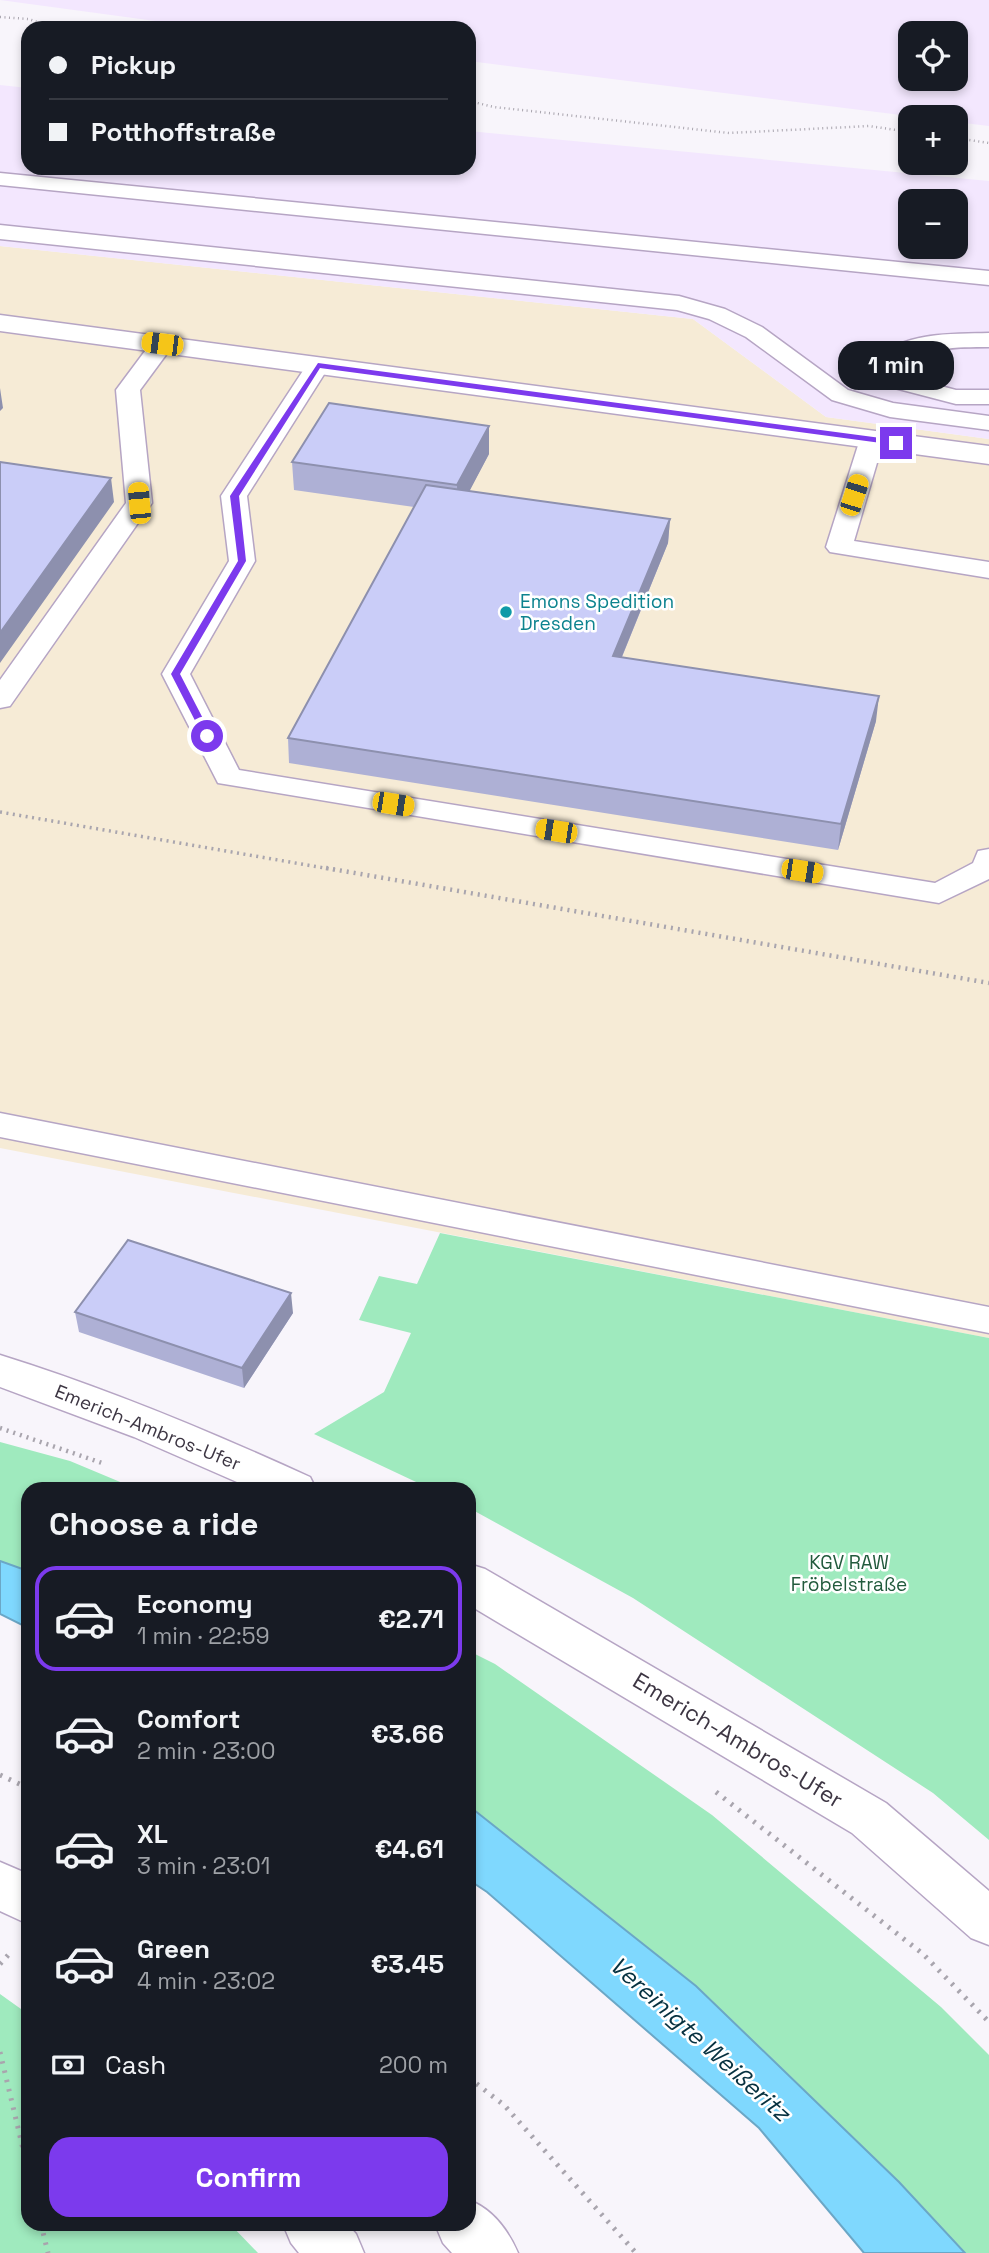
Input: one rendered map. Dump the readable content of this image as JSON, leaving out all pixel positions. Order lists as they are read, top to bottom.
{
  "streets": {
    "street": ["Emerich-Ambros-Ufer"]
  },
  "water": ["Vereinigte Weißeritz"],
  "parks": ["KGV RAW Fröbelstraße"],
  "places": ["Emons Spedition Dresden"],
  "page": {
    "map_buttons": ["+", "−"],
    "banner": ["Pickup", "Potthoffstraße"],
    "bubble": "1 min",
    "heading": "Choose a ride",
    "list": [
      {
        "name": "Economy",
        "note": "1 min · 22:59",
        "value": "€2.71"
      },
      {
        "name": "Comfort",
        "note": "2 min · 23:00",
        "value": "€3.66"
      },
      {
        "name": "XL",
        "note": "3 min · 23:01",
        "value": "€4.61"
      },
      {
        "name": "Green",
        "note": "4 min · 23:02",
        "value": "€3.45"
      }
    ],
    "pay": ["Cash", "200 m"],
    "buttons": "Confirm"
  }
}
